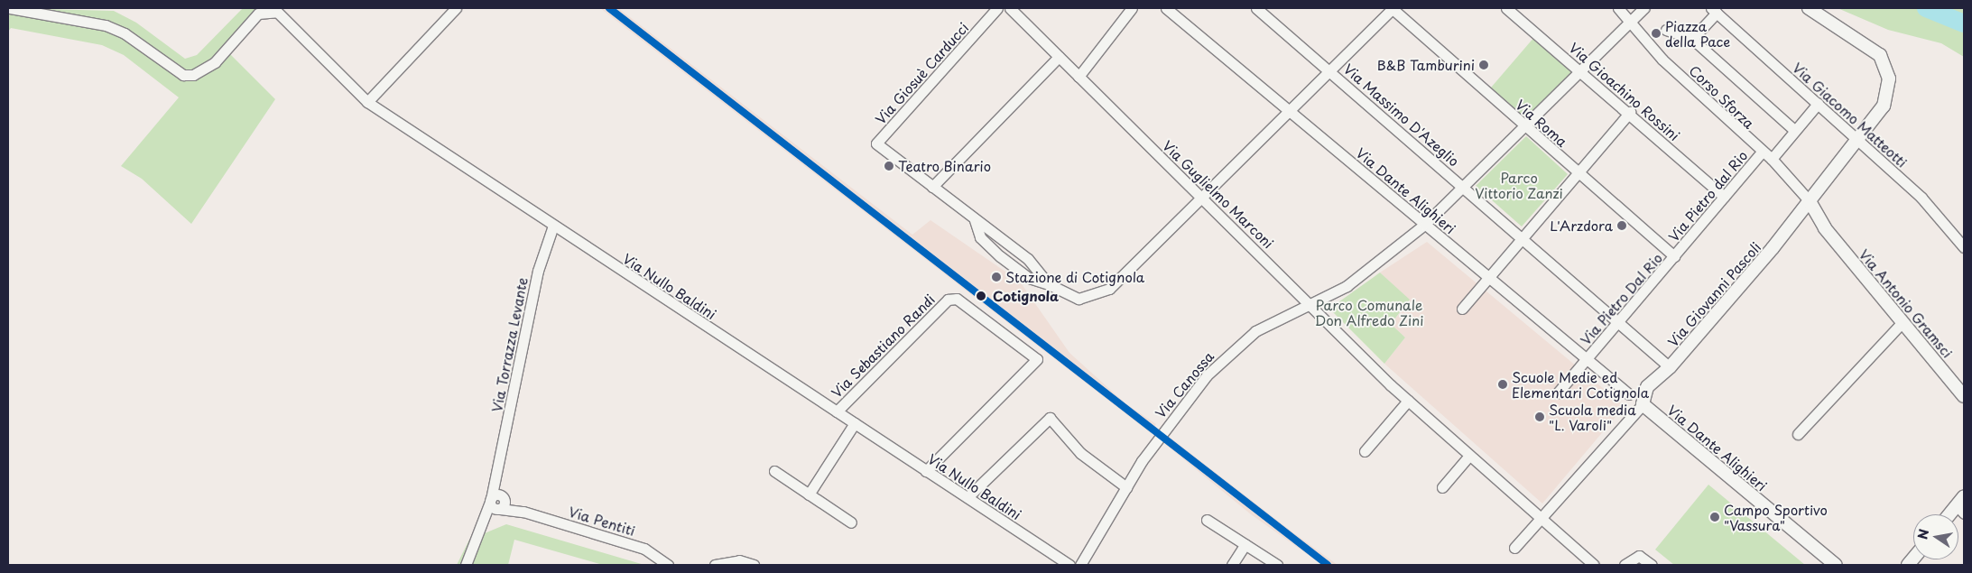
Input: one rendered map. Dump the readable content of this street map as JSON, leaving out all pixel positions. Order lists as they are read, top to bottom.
{
  "streets": {
    "street": [
      "Via Giosuè Carducci",
      "Via Gioachino Rossini",
      "Corso Sforza",
      "Via Massimo D'Azeglio",
      "Via Giacomo Matteotti",
      "Via Roma",
      "Via Dante Alighieri",
      "Via Guglielmo Marconi",
      "Via Pietro dal Rio",
      "Via Nullo Baldini",
      "Via Giovanni Pascoli",
      "Via Pietro Dal Rio",
      "Via Antonio Gramsci",
      "Via Torrazza Levante",
      "Via Sebastiano Randi",
      "Via Canossa",
      "Via Pentiti"
    ]
  },
  "crossings": [
    ["Via Gioachino Rossini", "Via Pietro dal Rio"],
    ["Via Gioachino Rossini", "Via Canossa"],
    ["Corso Sforza", "Via Pietro dal Rio"],
    ["Corso Sforza", "Via Giovanni Pascoli"],
    ["Corso Sforza", "Via Antonio Gramsci"],
    ["Corso Sforza", "Via Canossa"],
    ["Via Massimo D'Azeglio", "Via Giovanni Pascoli"],
    ["Via Massimo D'Azeglio", "Via Pietro Dal Rio"],
    ["Via Massimo D'Azeglio", "Via Canossa"],
    ["Via Giacomo Matteotti", "Via Giovanni Pascoli"],
    ["Via Roma", "Via Pietro dal Rio"],
    ["Via Roma", "Via Pietro Dal Rio"],
    ["Via Roma", "Via Canossa"],
    ["Via Dante Alighieri", "Via Giovanni Pascoli"],
    ["Via Dante Alighieri", "Via Pietro Dal Rio"],
    ["Via Dante Alighieri", "Via Canossa"],
    ["Via Guglielmo Marconi", "Via Canossa"],
    ["Via Pietro dal Rio", "Via Pietro Dal Rio"],
    ["Via Nullo Baldini", "Via Torrazza Levante"],
    ["Via Nullo Baldini", "Via Sebastiano Randi"],
    ["Via Giovanni Pascoli", "Via Antonio Gramsci"],
    ["Via Torrazza Levante", "Via Pentiti"]
  ],
  "parks": ["Parco Vittorio Zanzi", "Parco Comunale Don Alfredo Zini"],
  "places": [
    "Piazza della Pace",
    "B&B Tamburini",
    "Teatro Binario",
    "L'Arzdora",
    "Stazione di Cotignola",
    "Cotignola",
    "Scuole Medie ed Elementari Cotignola",
    "Scuola media \"L. Varoli\"",
    "Campo Sportivo \"Vassura\""
  ],
  "north": "left"
}
